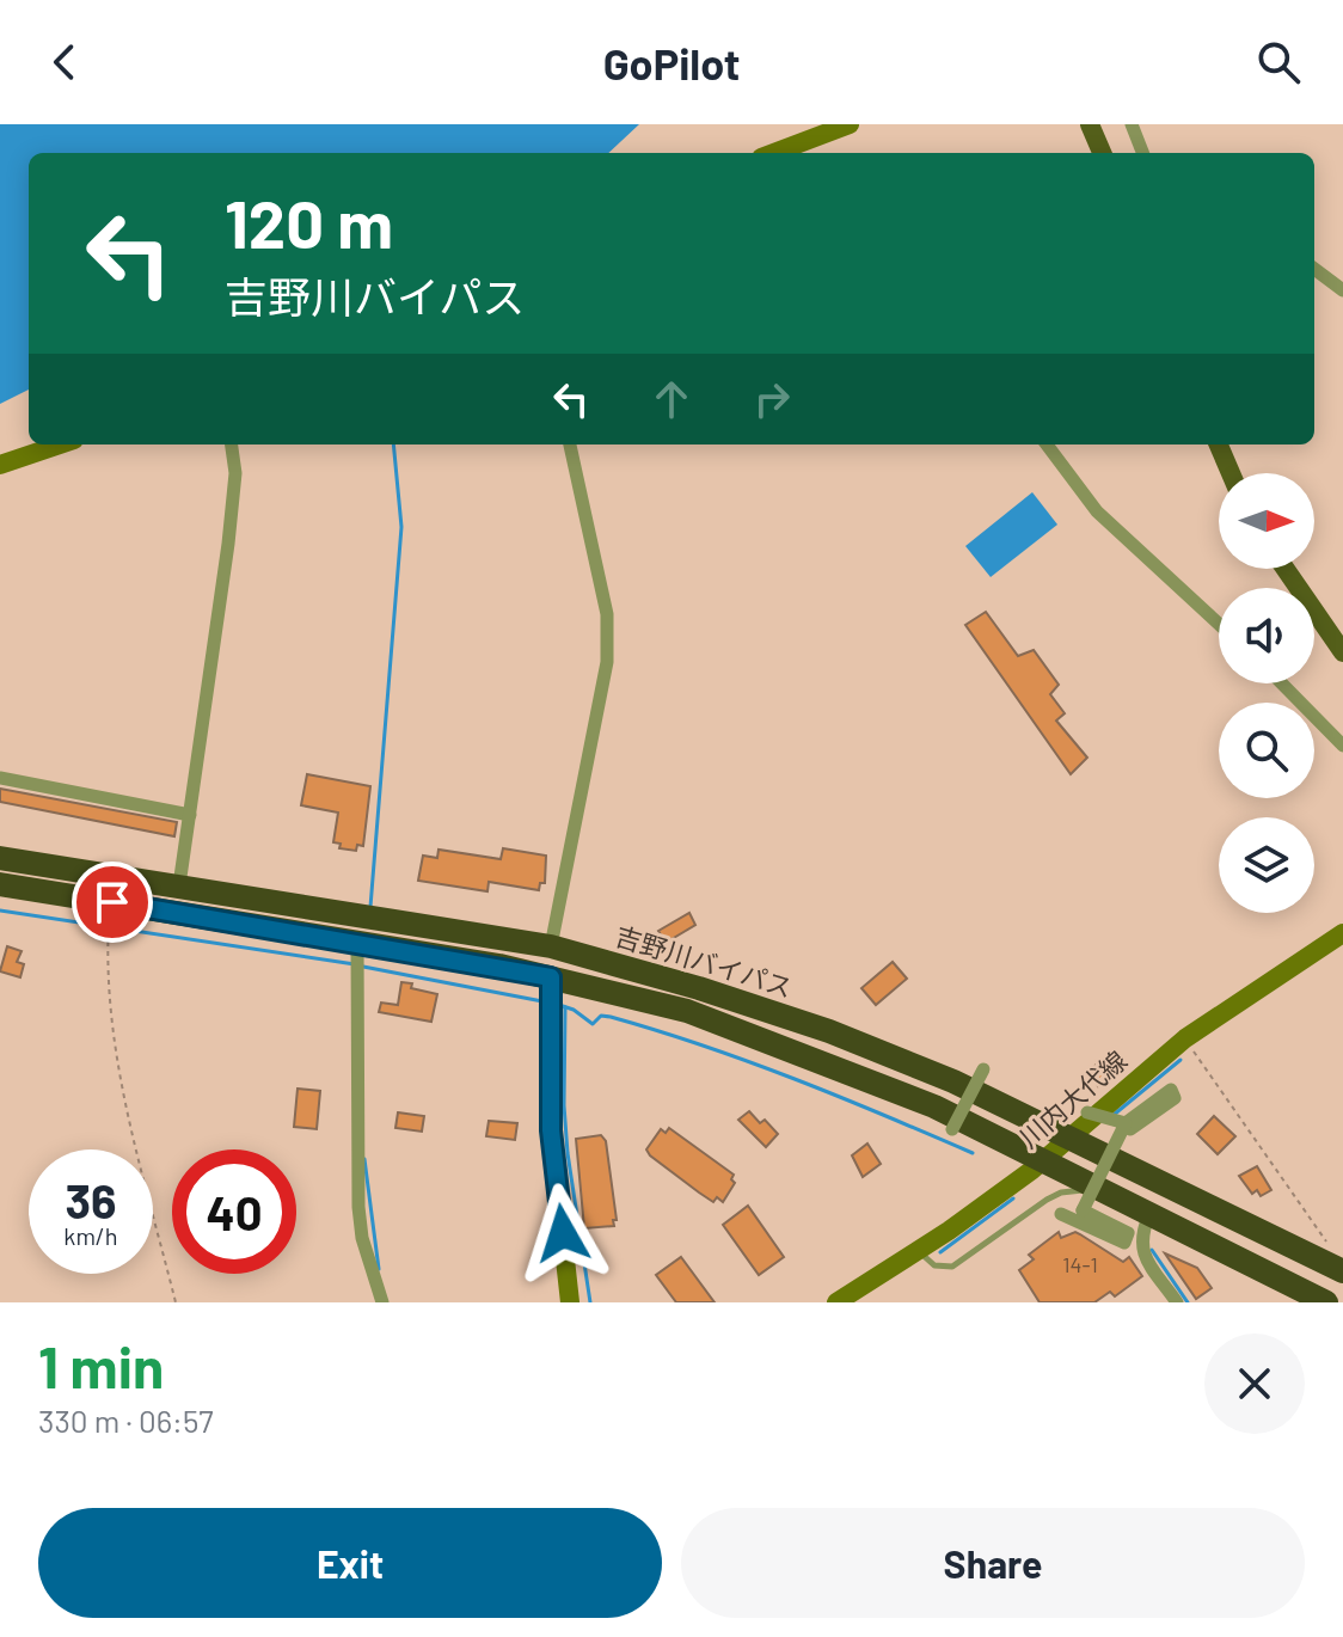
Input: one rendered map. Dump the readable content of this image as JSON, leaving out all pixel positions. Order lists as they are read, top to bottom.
{
  "streets": {
    "highway": ["吉野川バイパス"],
    "main road": ["川内大代線"]
  },
  "crossings": [
    ["吉野川バイパス", "川内大代線"]
  ],
  "house_numbers": ["14-1"],
  "north": "right",
  "page": {
    "header": "GoPilot",
    "turn": ["120 m", "吉野川バイパス"],
    "speed": "36 km/h",
    "limit": "40",
    "heading": ["1 min", "330 m · 06:57"],
    "buttons": ["Exit", "Share"]
  }
}
